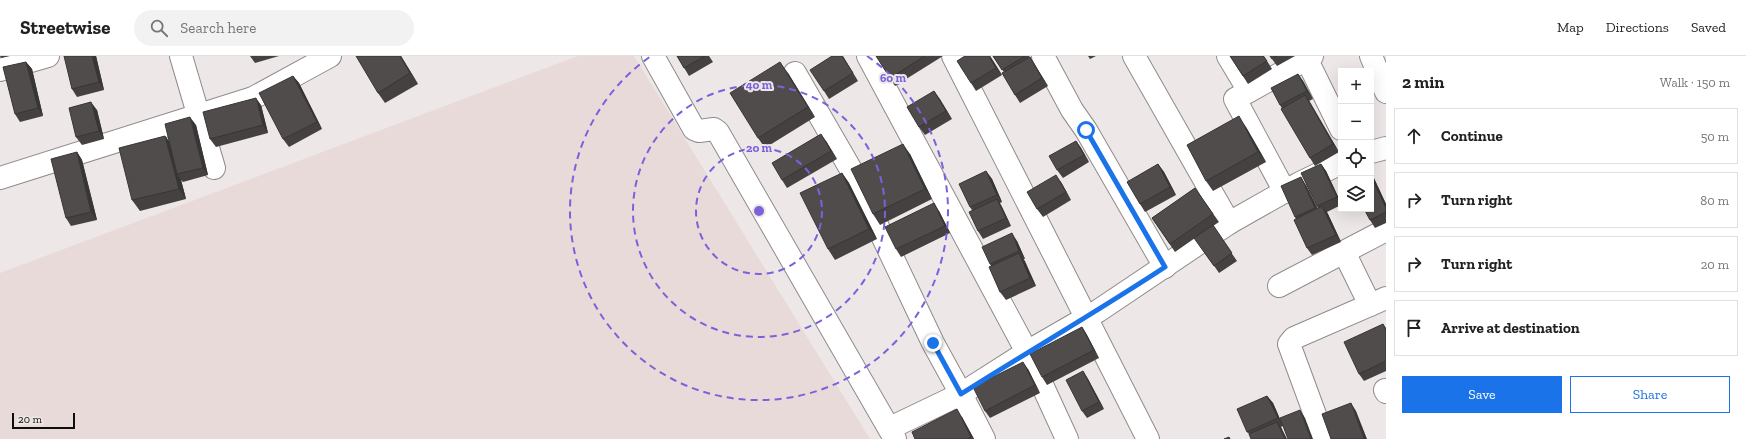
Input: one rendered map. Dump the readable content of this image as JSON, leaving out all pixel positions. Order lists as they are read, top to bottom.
{
  "scale_bar": "20 m",
  "page": {
    "header": "Streetwise",
    "search": "Search here",
    "nav": ["Map", "Directions", "Saved"],
    "heading": ["2 min", "Walk · 150 m"],
    "map_buttons": ["+", "−"],
    "list": [
      ["Continue", "50 m"],
      ["Turn right", "80 m"],
      ["Turn right", "20 m"],
      "Arrive at destination"
    ],
    "buttons": ["Save", "Share"],
    "scale": "20 m"
  },
  "rings": ["60 m", "40 m", "20 m"]
}
